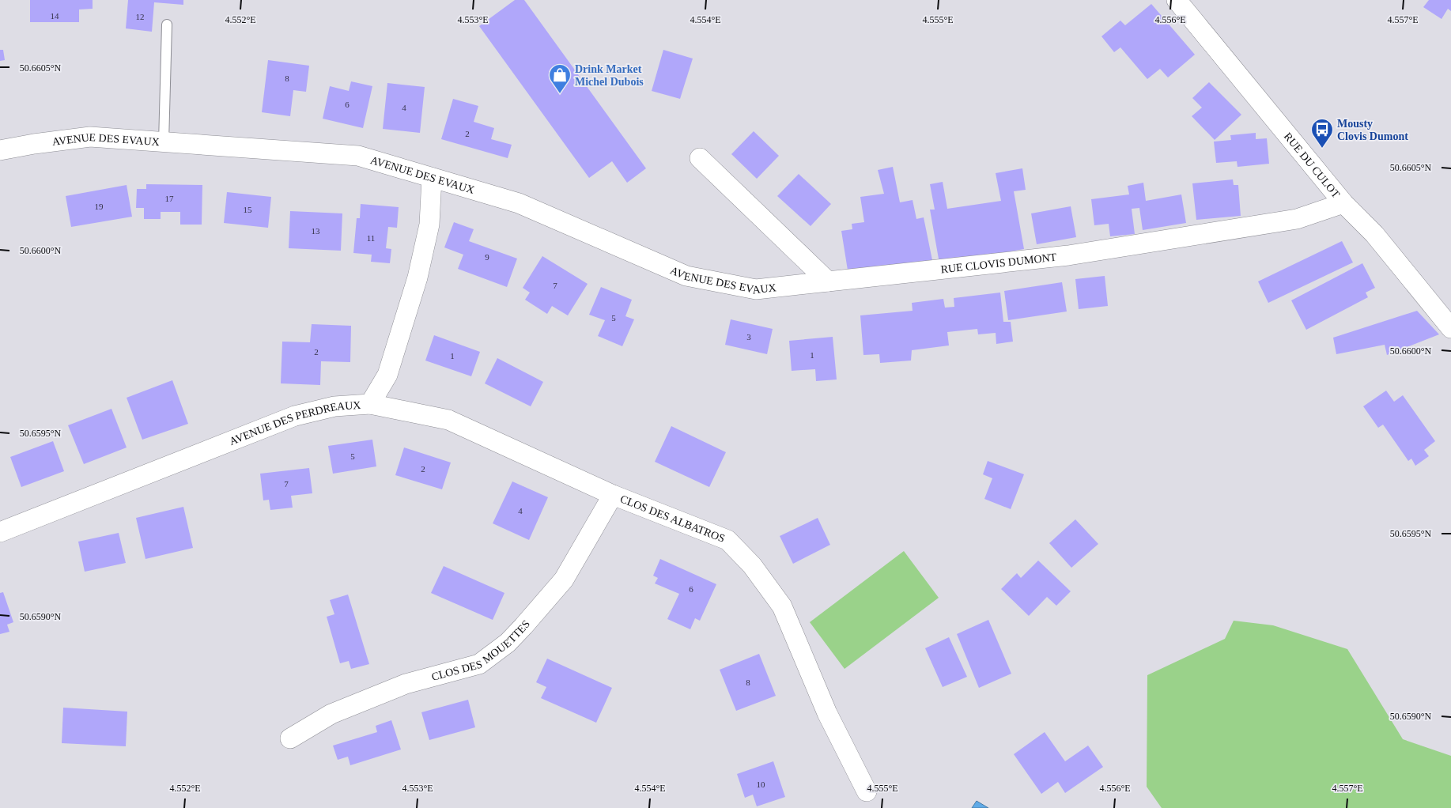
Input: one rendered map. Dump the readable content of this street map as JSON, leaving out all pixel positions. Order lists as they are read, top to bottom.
{
  "streets": {
    "street": [
      "AVENUE DES EVAUX",
      "RUE DU CULOT",
      "RUE CLOVIS DUMONT",
      "AVENUE DES PERDREAUX",
      "CLOS DES ALBATROS",
      "CLOS DES MOUETTES"
    ]
  },
  "crossings": [
    ["AVENUE DES EVAUX", "RUE CLOVIS DUMONT"],
    ["AVENUE DES EVAUX", "AVENUE DES PERDREAUX"],
    ["RUE DU CULOT", "RUE CLOVIS DUMONT"],
    ["AVENUE DES PERDREAUX", "CLOS DES ALBATROS"],
    ["CLOS DES ALBATROS", "CLOS DES MOUETTES"]
  ],
  "places": {
    "shop": ["Drink Market Michel Dubois"],
    "bus stop": ["Mousty Clovis Dumont"]
  },
  "house_numbers": [
    "14",
    "12",
    "8",
    "6",
    "4",
    "2",
    "17",
    "19",
    "15",
    "13",
    "11",
    "9",
    "7",
    "5",
    "3",
    "2",
    "1",
    "1",
    "5",
    "2",
    "7",
    "4",
    "6",
    "8",
    "10"
  ],
  "coordinates": [
    "4.552°E",
    "4.553°E",
    "4.554°E",
    "4.555°E",
    "4.556°E",
    "4.557°E",
    "50.6605°N",
    "50.6600°N",
    "50.6595°N",
    "50.6590°N"
  ]
}
